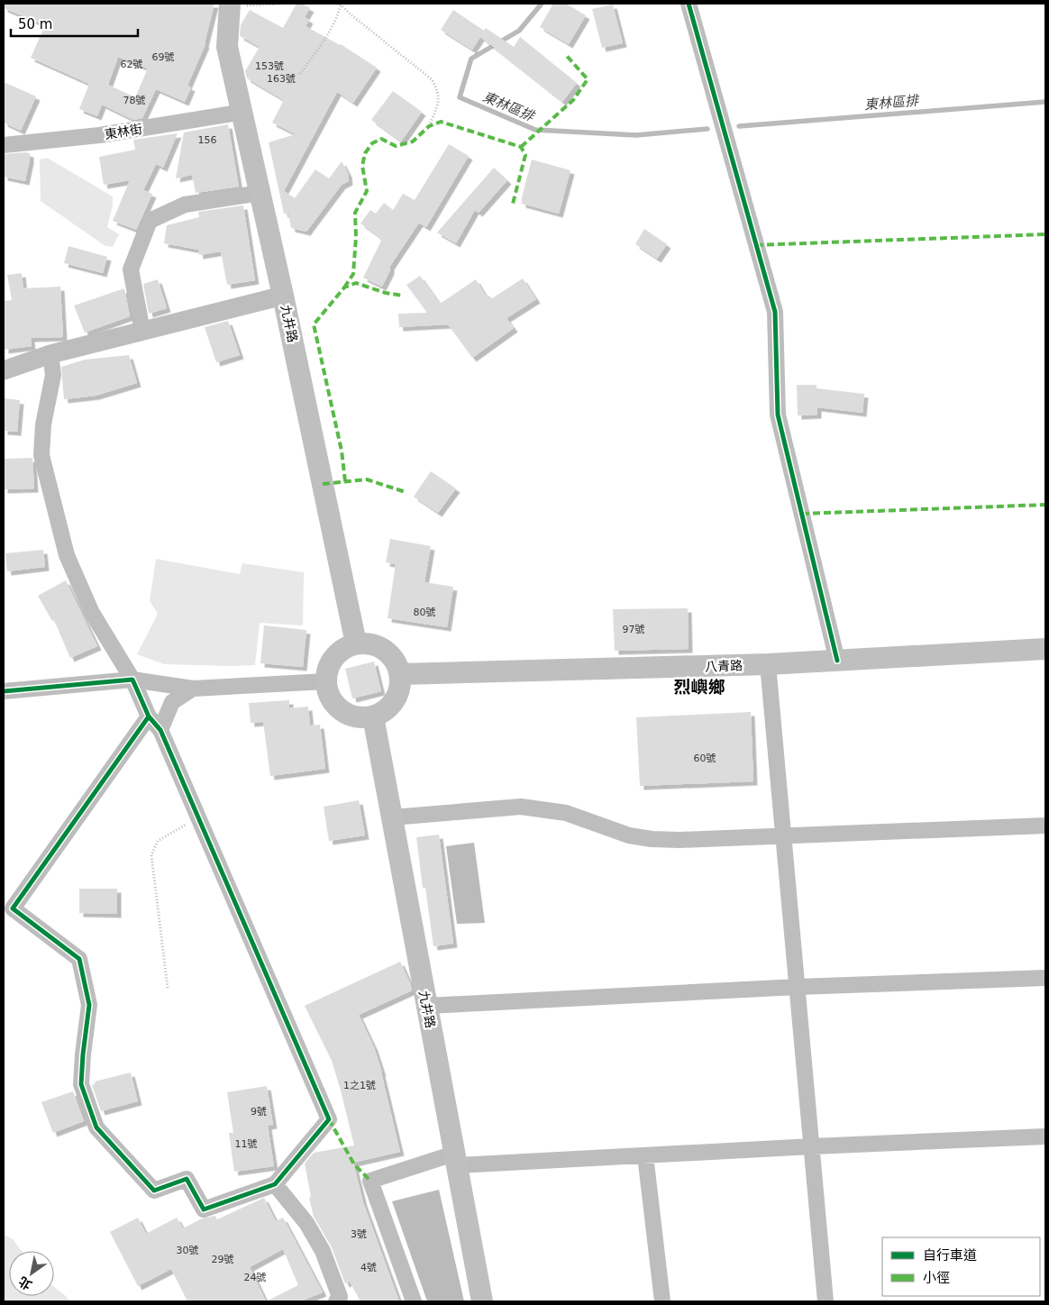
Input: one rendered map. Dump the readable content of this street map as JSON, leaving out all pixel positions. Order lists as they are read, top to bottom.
{
  "streets": {
    "main road": ["九井路", "八青路"],
    "street": ["東林街"]
  },
  "crossings": [
    ["東林街", "九井路"],
    ["九井路", "八青路"]
  ],
  "districts": ["烈嶼鄉"],
  "water": ["東林區排"],
  "house_numbers": [
    "69號",
    "62號",
    "153號",
    "163號",
    "78號",
    "156",
    "80號",
    "97號",
    "60號",
    "1之1號",
    "9號",
    "11號",
    "3號",
    "30號",
    "29號",
    "4號",
    "24號"
  ],
  "legend": ["自行車道", "小徑"],
  "scale_bar": "50 m",
  "north": "bottom left"
}
